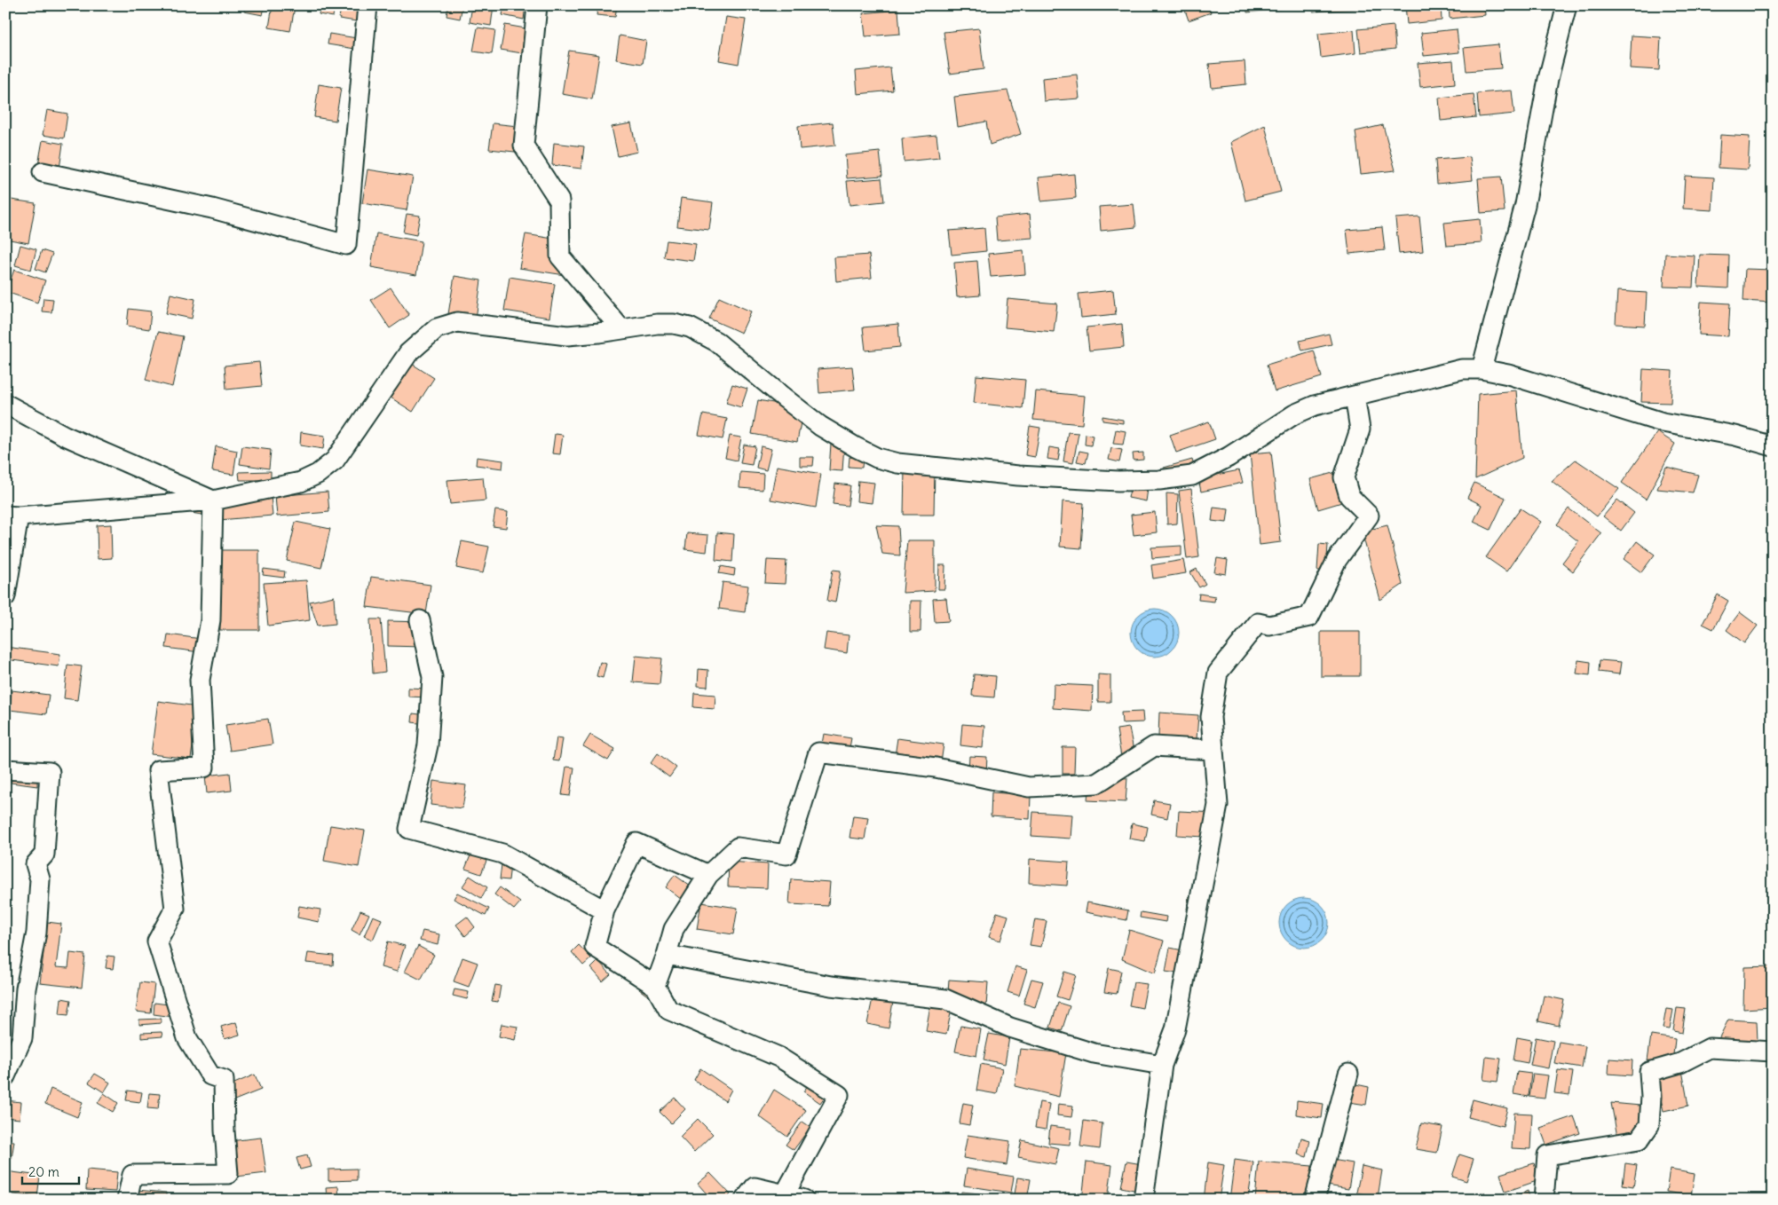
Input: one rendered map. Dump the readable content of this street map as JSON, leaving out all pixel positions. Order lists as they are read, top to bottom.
{
  "scale_bar": "20 m"
}
